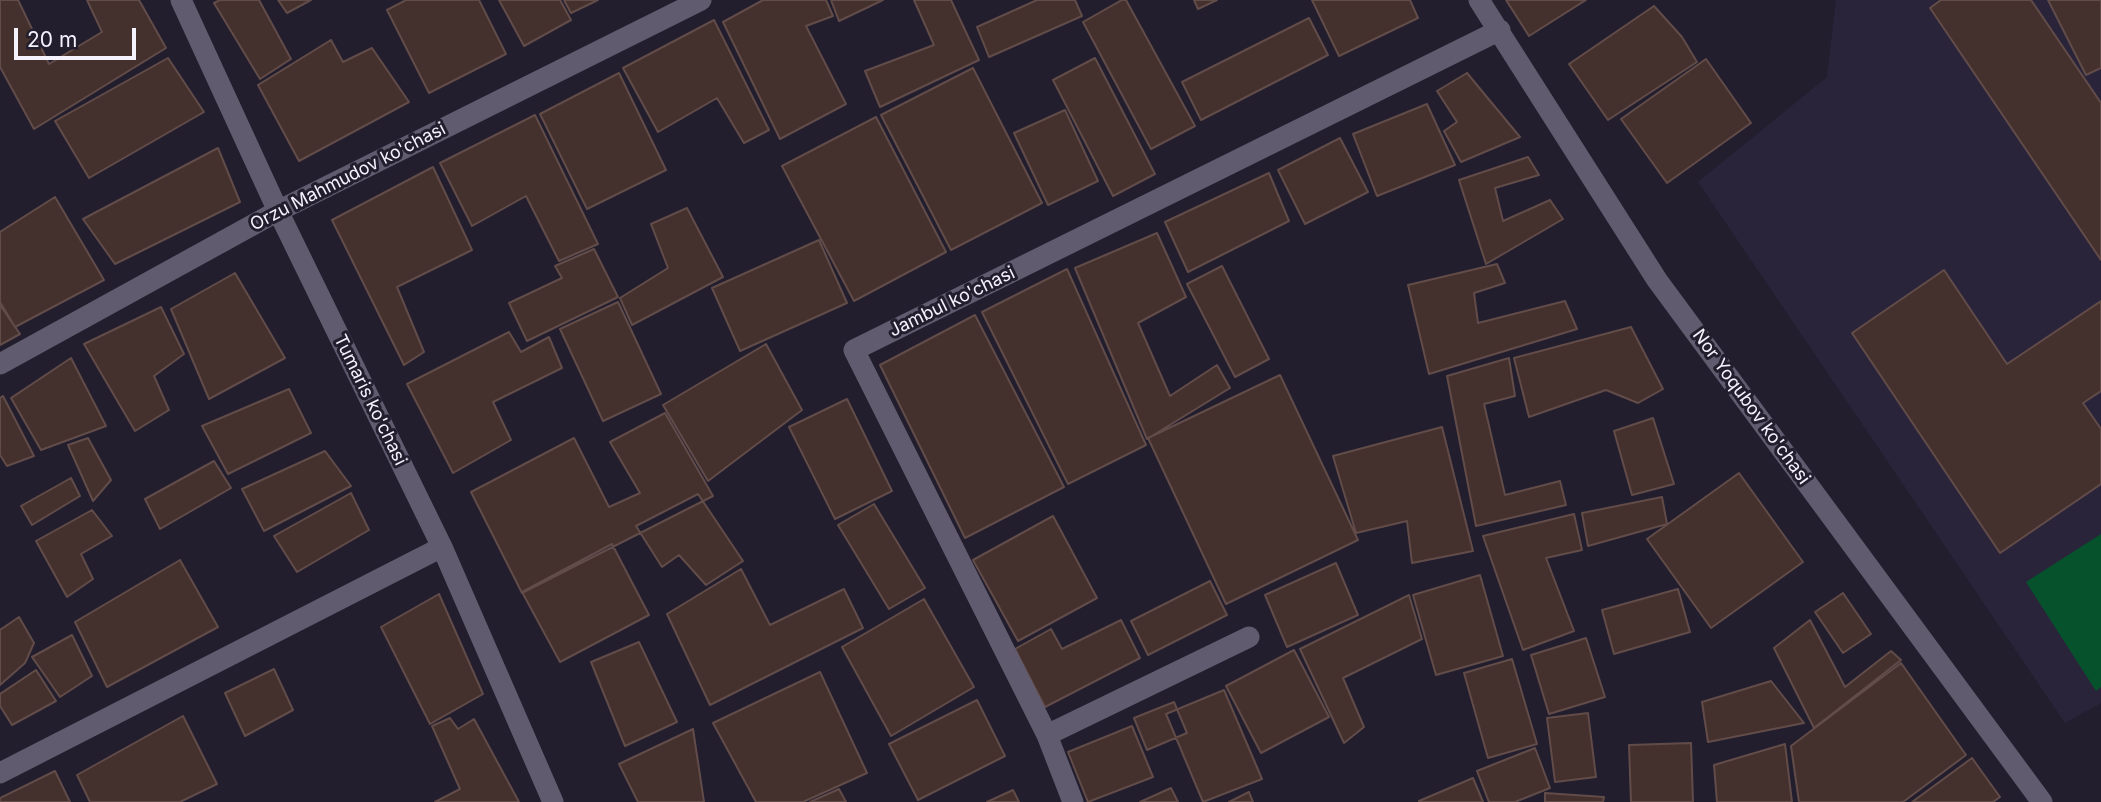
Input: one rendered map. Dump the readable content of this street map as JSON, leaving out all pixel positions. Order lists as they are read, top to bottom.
{
  "streets": {
    "street": [
      "Orzu Mahmudov ko'chasi",
      "Jambul ko'chasi",
      "Tumaris ko'chasi",
      "Nor Yoqubov ko'chasi"
    ]
  },
  "crossings": [
    ["Orzu Mahmudov ko'chasi", "Tumaris ko'chasi"],
    ["Jambul ko'chasi", "Nor Yoqubov ko'chasi"]
  ],
  "scale_bar": "20 m"
}
